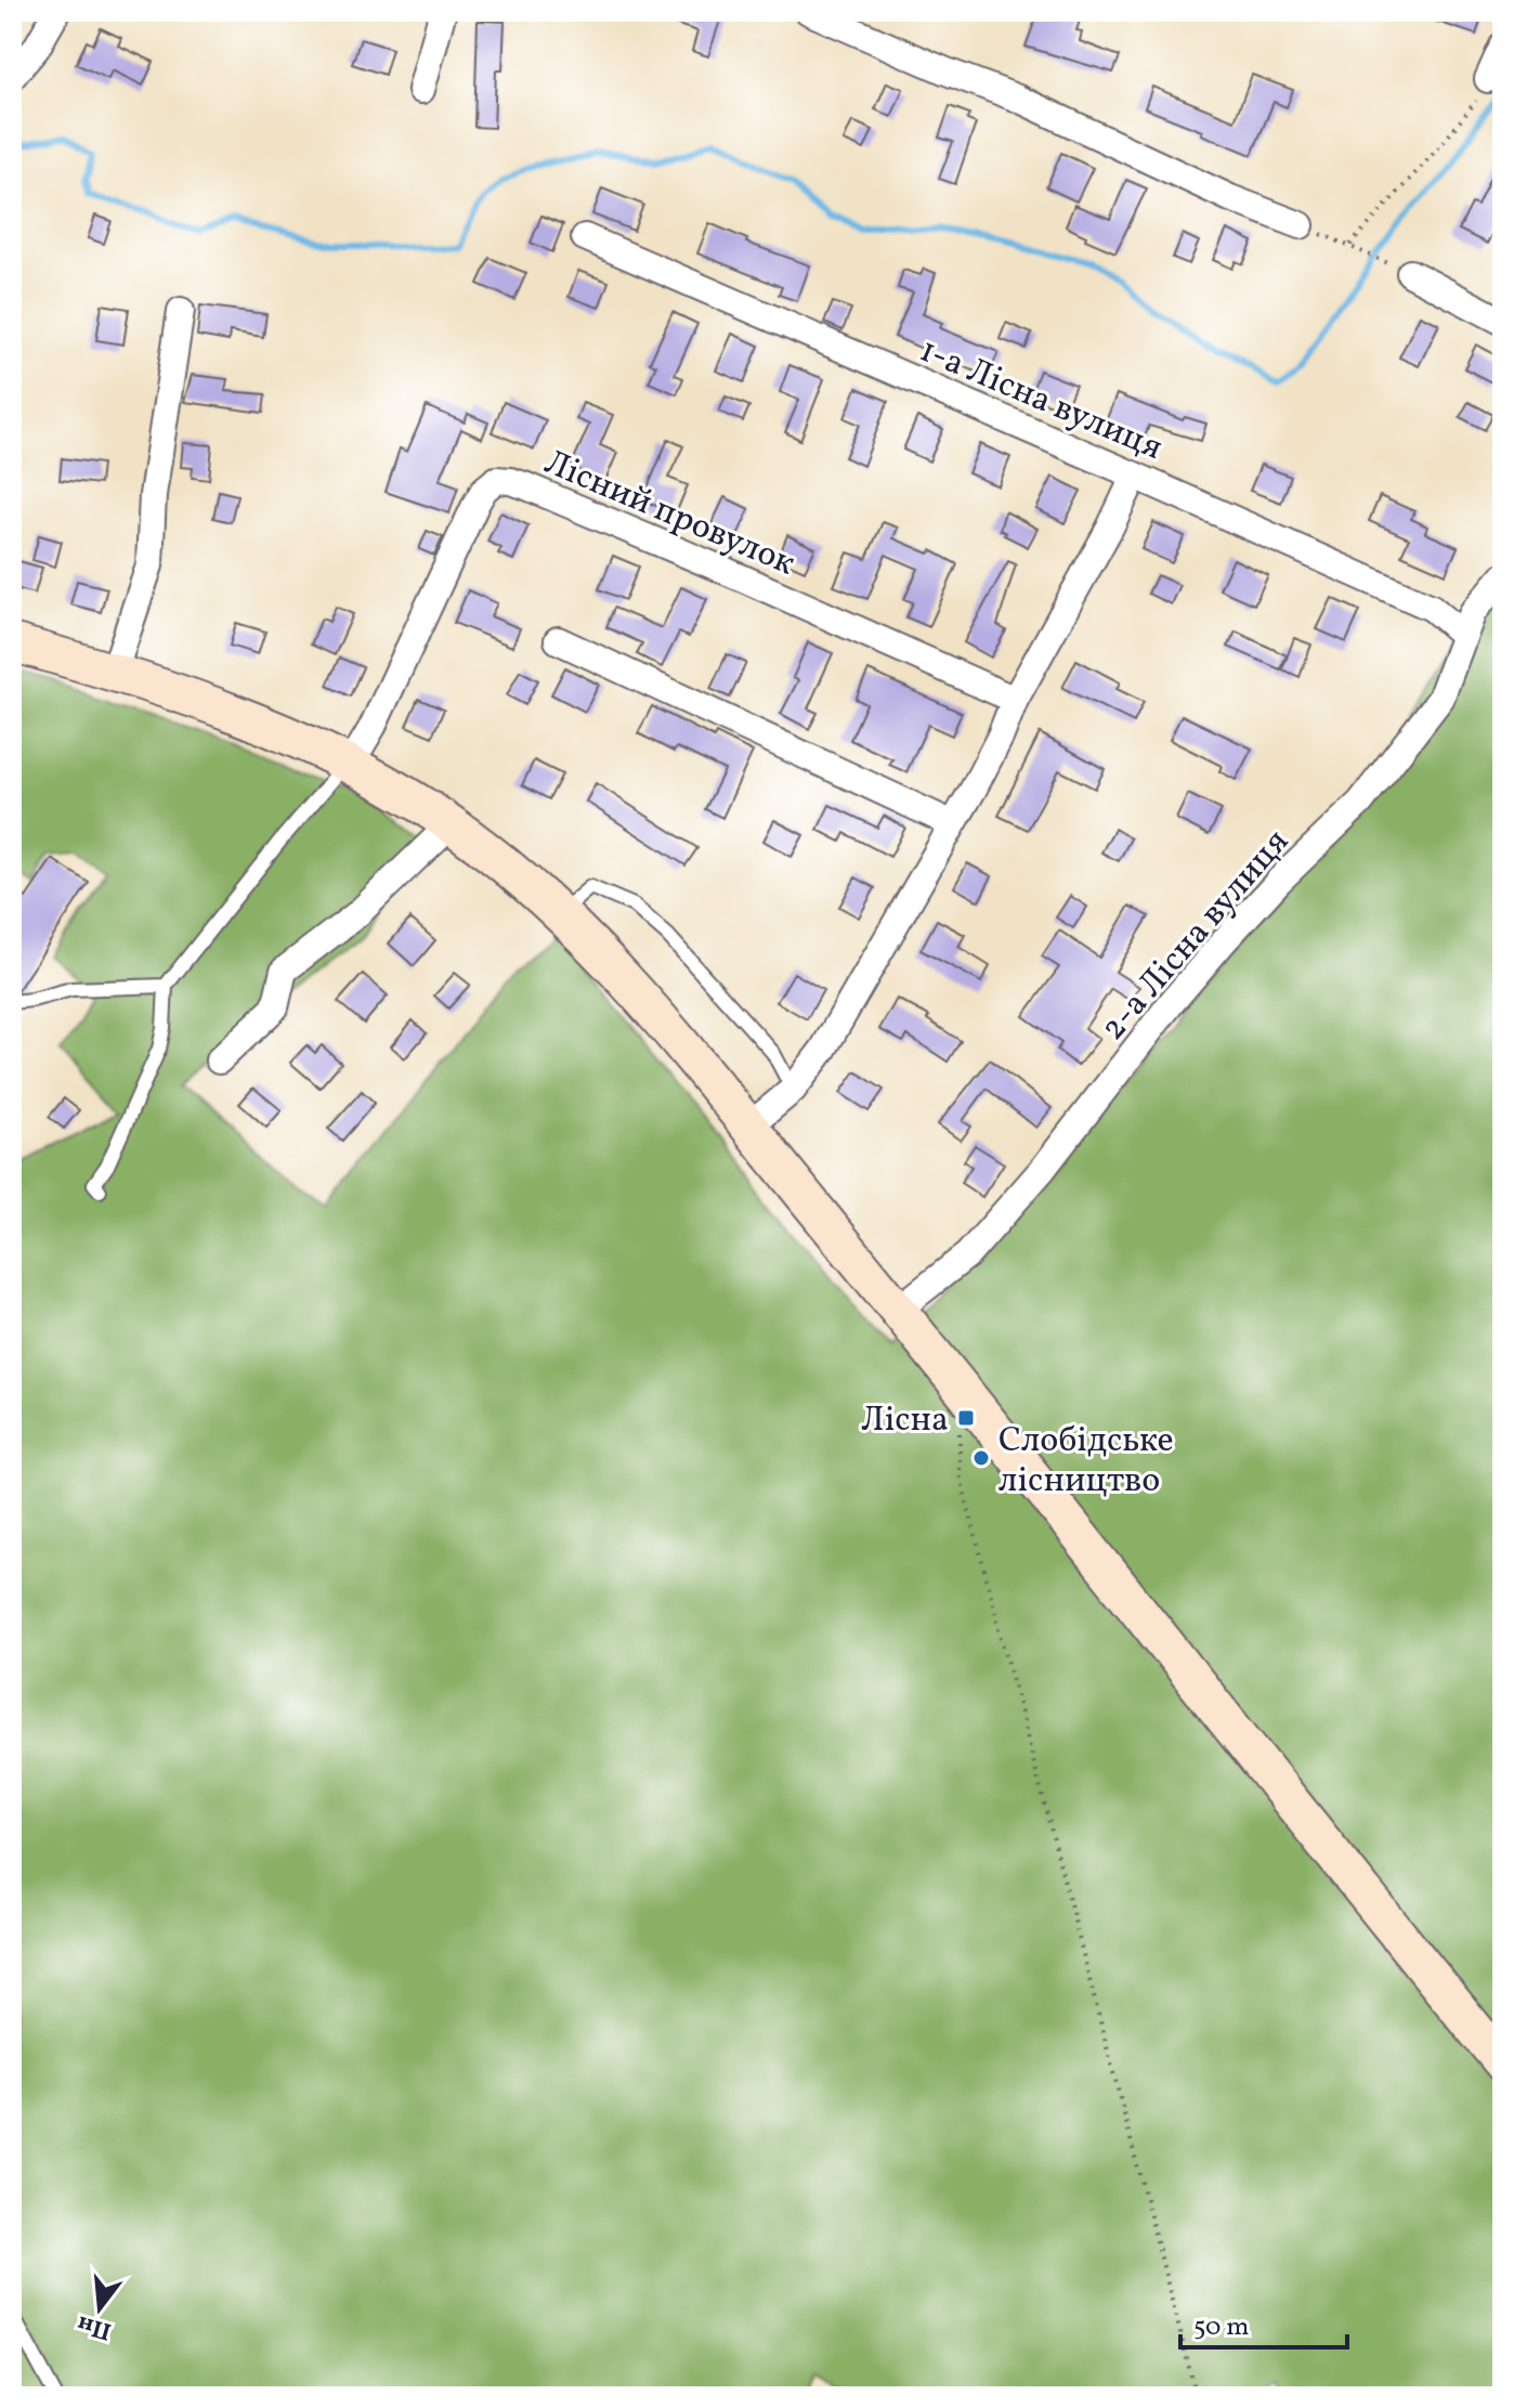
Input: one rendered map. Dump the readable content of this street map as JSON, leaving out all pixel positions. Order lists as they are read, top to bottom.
{
  "streets": {
    "street": ["1-а Лісна вулиця", "Лісний провулок", "2-а Лісна вулиця"]
  },
  "crossings": [
    ["1-а Лісна вулиця", "2-а Лісна вулиця"]
  ],
  "places": {
    "transit": ["Лісна"],
    "other": ["Слобідське лісництво"]
  },
  "scale_bar": "50 m",
  "north": "bottom"
}
